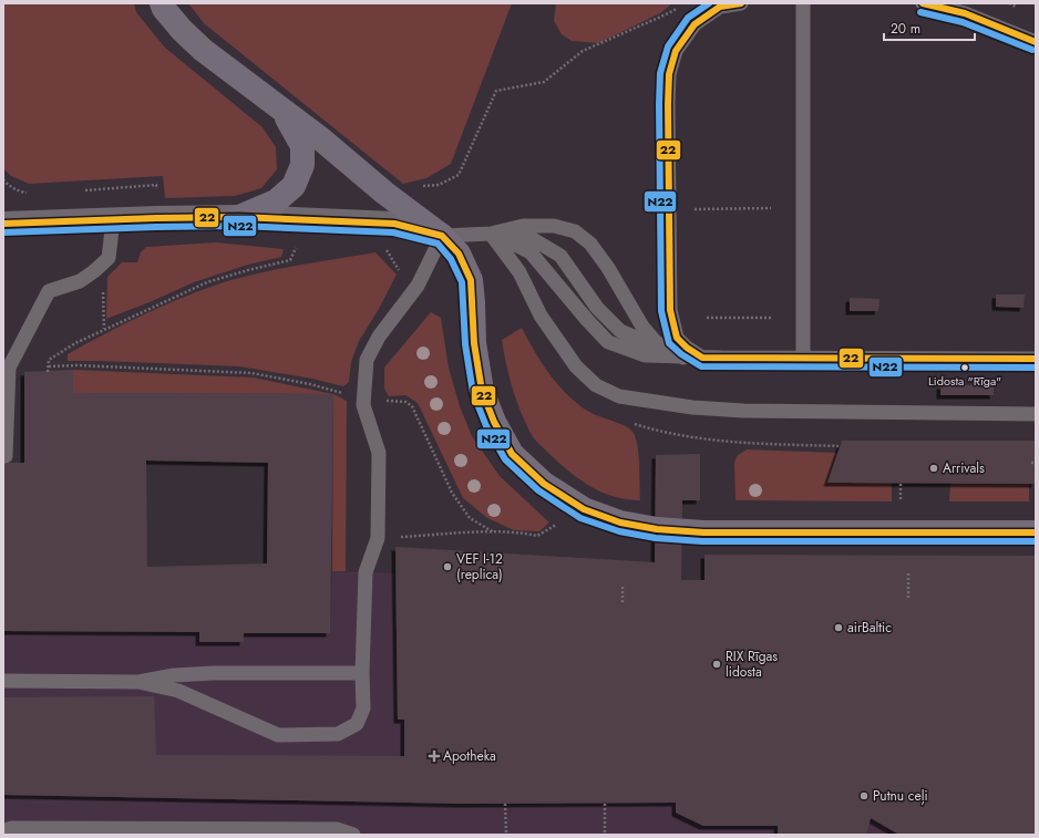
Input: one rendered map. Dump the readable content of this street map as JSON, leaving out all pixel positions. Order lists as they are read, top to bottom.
{
  "places": {
    "other": [
      "Lidosta \"Rīga\"",
      "Arrivals",
      "VEF I-12 (replica)",
      "airBaltic",
      "RIX Rīgas lidosta",
      "Putnu ceļi"
    ],
    "health": ["Apotheka"]
  },
  "lines": ["transit line 22", "transit line N22"],
  "scale_bar": "20 m"
}
